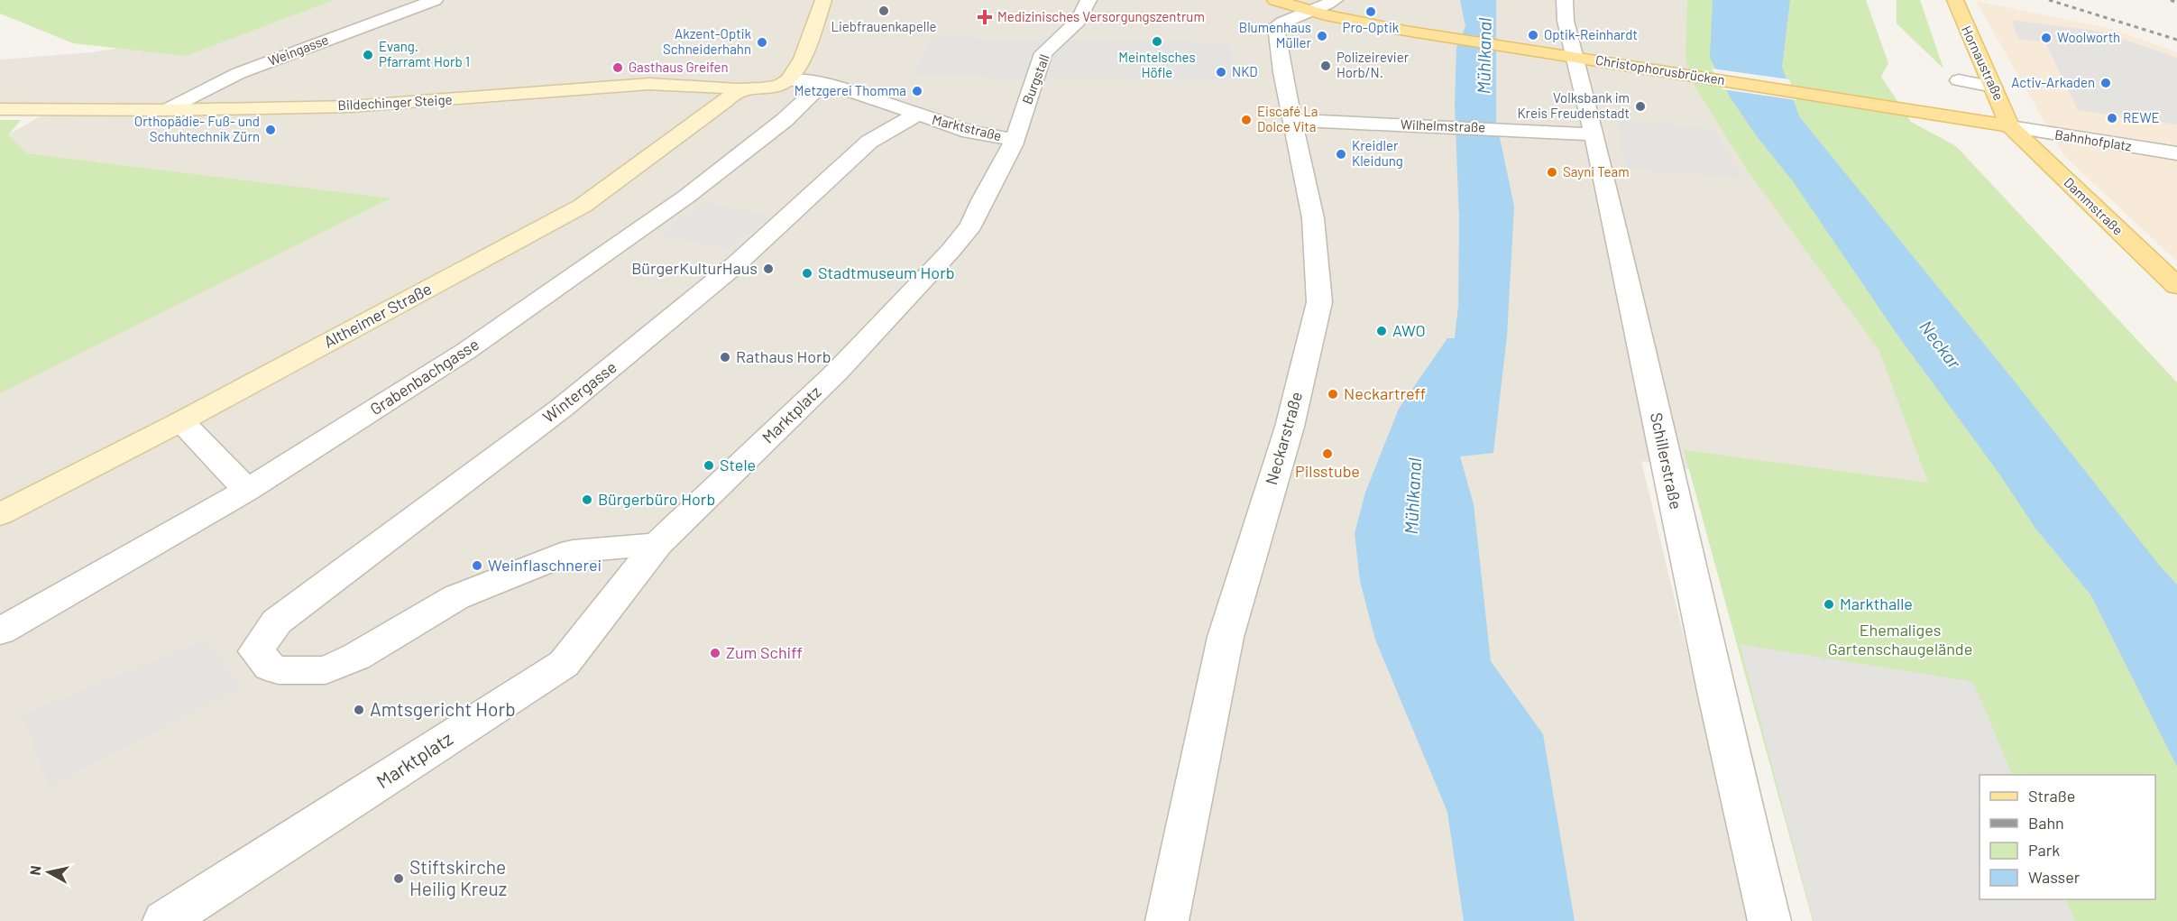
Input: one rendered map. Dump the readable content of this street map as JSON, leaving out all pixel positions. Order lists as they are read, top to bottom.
{
  "streets": {
    "main road": ["Hornaustraße", "Christophorusbrücken", "Dammstraße"],
    "street": [
      "Weingasse",
      "Burgstall",
      "Bildechinger Steige",
      "Wilhelmstraße",
      "Marktstraße",
      "Bahnhofplatz",
      "Altheimer Straße",
      "Grabenbachgasse",
      "Wintergasse",
      "Marktplatz",
      "Neckarstraße",
      "Schillerstraße"
    ]
  },
  "crossings": [
    ["Weingasse", "Bildechinger Steige"],
    ["Hornaustraße", "Christophorusbrücken"],
    ["Hornaustraße", "Bahnhofplatz"],
    ["Hornaustraße", "Dammstraße"],
    ["Christophorusbrücken", "Bahnhofplatz"],
    ["Christophorusbrücken", "Dammstraße"],
    ["Christophorusbrücken", "Neckarstraße"],
    ["Christophorusbrücken", "Schillerstraße"],
    ["Burgstall", "Marktstraße"],
    ["Bildechinger Steige", "Marktstraße"],
    ["Bildechinger Steige", "Altheimer Straße"],
    ["Wilhelmstraße", "Neckarstraße"],
    ["Wilhelmstraße", "Schillerstraße"],
    ["Marktstraße", "Grabenbachgasse"],
    ["Marktstraße", "Wintergasse"],
    ["Marktstraße", "Marktplatz"],
    ["Bahnhofplatz", "Dammstraße"],
    ["Wintergasse", "Marktplatz"]
  ],
  "water": ["Mühlkanal", "Neckar"],
  "parks": ["Ehemaliges Gartenschaugelände"],
  "places": {
    "other": [
      "Liebfrauenkapelle",
      "Pro-Optik",
      "Optik-Reinhardt",
      "Blumenhaus Müller",
      "Woolworth",
      "Meintelsches Höfle",
      "Akzent-Optik Schneiderhahn",
      "Evang. Pfarramt Horb 1",
      "Polizeirevier Horb/N.",
      "Gasthaus Greifen",
      "NKD",
      "Activ-Arkaden",
      "Metzgerei Thomma",
      "Volksbank im Kreis Freudenstadt",
      "REWE",
      "Eiscafé La Dolce Vita",
      "Orthopädie- Fuß- und Schuhtechnik Zürn",
      "Kreidler Kleidung",
      "Sayni Team",
      "BürgerKulturHaus",
      "Stadtmuseum Horb",
      "AWO",
      "Rathaus Horb",
      "Neckartreff",
      "Pilsstube",
      "Stele",
      "Bürgerbüro Horb",
      "Weinflaschnerei",
      "Markthalle",
      "Zum Schiff",
      "Amtsgericht Horb",
      "Stiftskirche Heilig Kreuz"
    ],
    "health": ["Medizinisches Versorgungszentrum"]
  },
  "legend": [
    "Straße",
    "Bahn",
    "Park",
    "Wasser"
  ],
  "north": "left"
}
